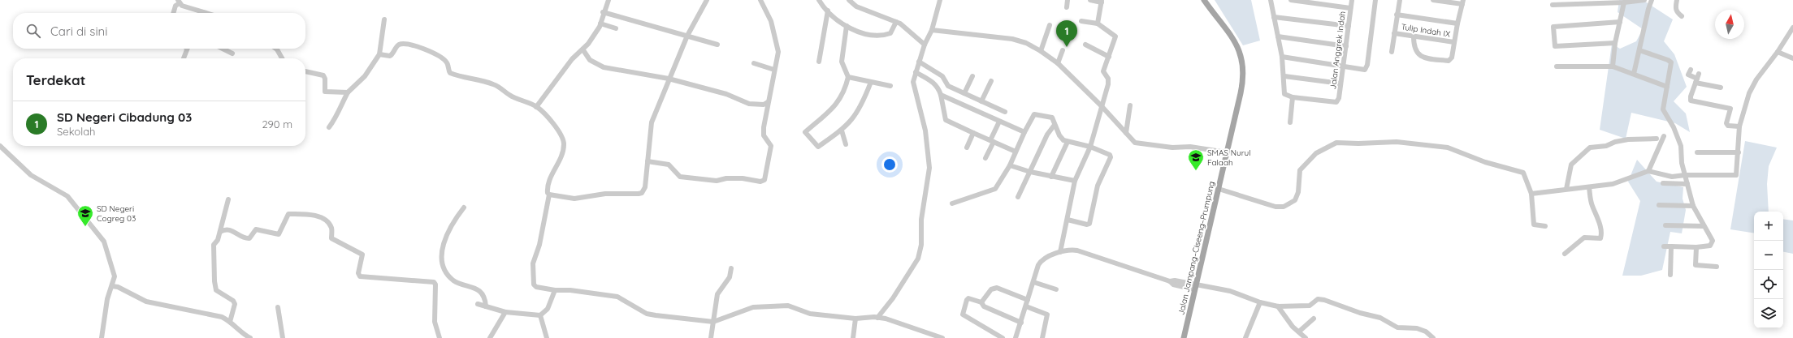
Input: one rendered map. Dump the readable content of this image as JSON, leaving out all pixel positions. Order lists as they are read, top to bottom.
{
  "streets": {
    "main road": ["Jalan Jampang–Ciseeng–Prumpung"],
    "street": ["Tulip Indah IX", "Jalan Anggrek Indah"]
  },
  "places": {
    "school or university": ["SMAS Nurul Falaah", "SD Negeri Cogreg 03"]
  },
  "north": "top",
  "page": {
    "search": "Cari di sini",
    "pins": "1",
    "heading": "Terdekat",
    "list": [
      {
        "mark": "1",
        "name": "SD Negeri Cibadung 03",
        "note": "Sekolah",
        "value": "290 m"
      }
    ],
    "map_buttons": ["+", "−"]
  }
}
